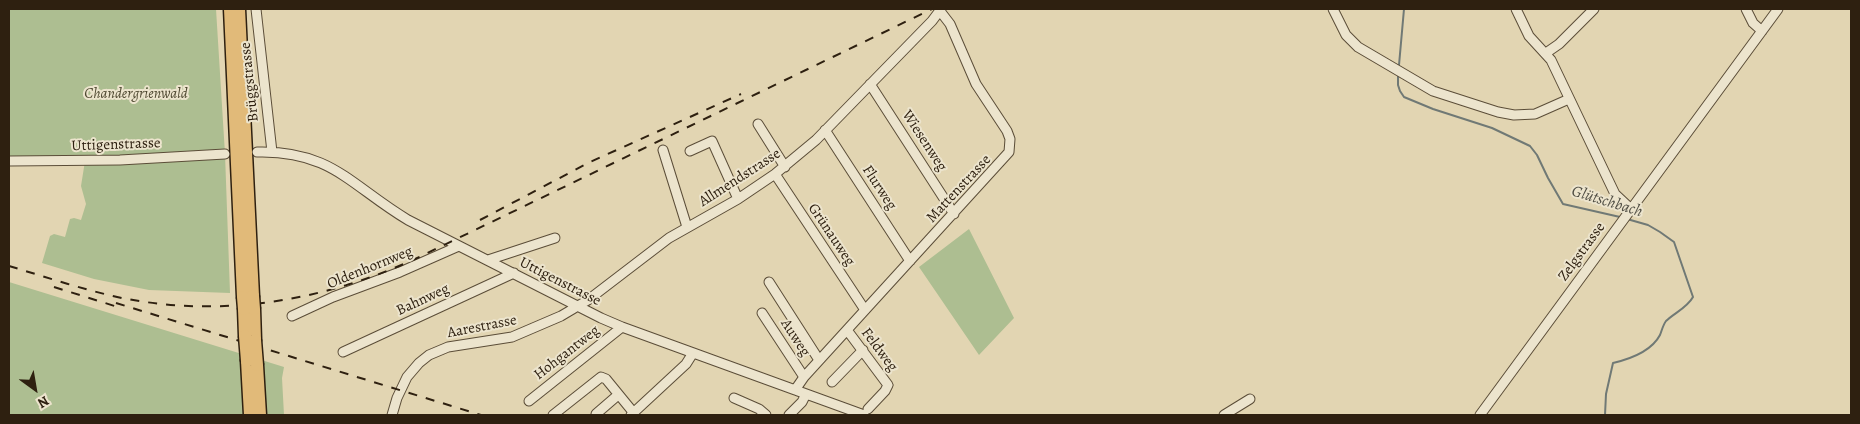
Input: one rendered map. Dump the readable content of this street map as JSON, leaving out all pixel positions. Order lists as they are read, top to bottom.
{
  "streets": {
    "street": [
      "Brüggstrasse",
      "Wiesenweg",
      "Uttigenstrasse",
      "Allmendstrasse",
      "Flurweg",
      "Mattenstrasse",
      "Grünauweg",
      "Zelgstrasse",
      "Oldenhornweg",
      "Bahnweg",
      "Aarestrasse",
      "Auweg",
      "Feldweg",
      "Hohgantweg"
    ]
  },
  "crossings": [
    ["Brüggstrasse", "Uttigenstrasse"],
    ["Wiesenweg", "Allmendstrasse"],
    ["Wiesenweg", "Mattenstrasse"],
    ["Uttigenstrasse", "Allmendstrasse"],
    ["Uttigenstrasse", "Mattenstrasse"],
    ["Uttigenstrasse", "Oldenhornweg"],
    ["Uttigenstrasse", "Bahnweg"],
    ["Uttigenstrasse", "Aarestrasse"],
    ["Uttigenstrasse", "Feldweg"],
    ["Uttigenstrasse", "Hohgantweg"],
    ["Allmendstrasse", "Flurweg"],
    ["Allmendstrasse", "Mattenstrasse"],
    ["Allmendstrasse", "Grünauweg"],
    ["Allmendstrasse", "Aarestrasse"],
    ["Flurweg", "Mattenstrasse"],
    ["Mattenstrasse", "Grünauweg"],
    ["Mattenstrasse", "Auweg"],
    ["Mattenstrasse", "Feldweg"]
  ],
  "water": ["Glütschbach"],
  "parks": ["Chandergrienwald"],
  "north": "bottom right"
}
